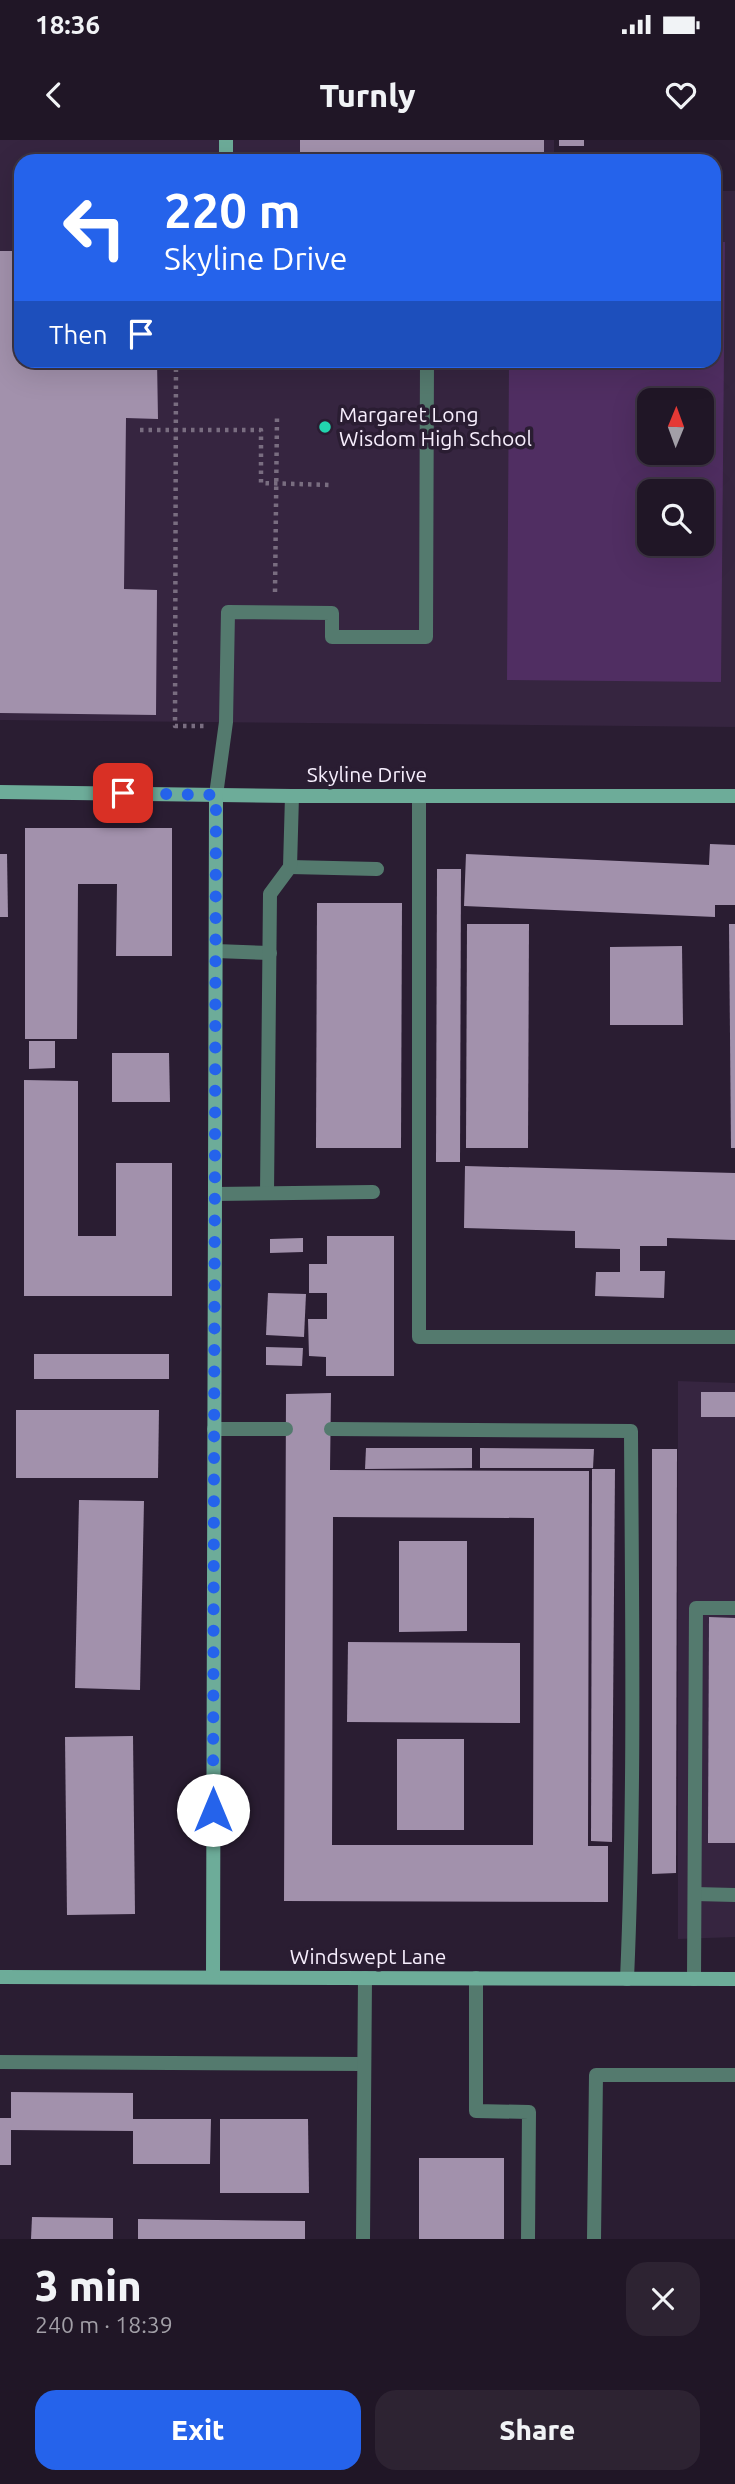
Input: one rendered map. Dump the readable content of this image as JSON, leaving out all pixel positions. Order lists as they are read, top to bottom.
{
  "streets": {
    "street": ["Skyline Drive", "Windswept Lane"]
  },
  "places": ["Margaret Long Wisdom High School"],
  "north": "top",
  "page": {
    "status": "18:36",
    "header": "Turnly",
    "turn": ["220 m", "Skyline Drive"],
    "then": "Then",
    "heading": ["3 min", "240 m · 18:39"],
    "buttons": ["Exit", "Share"]
  }
}
